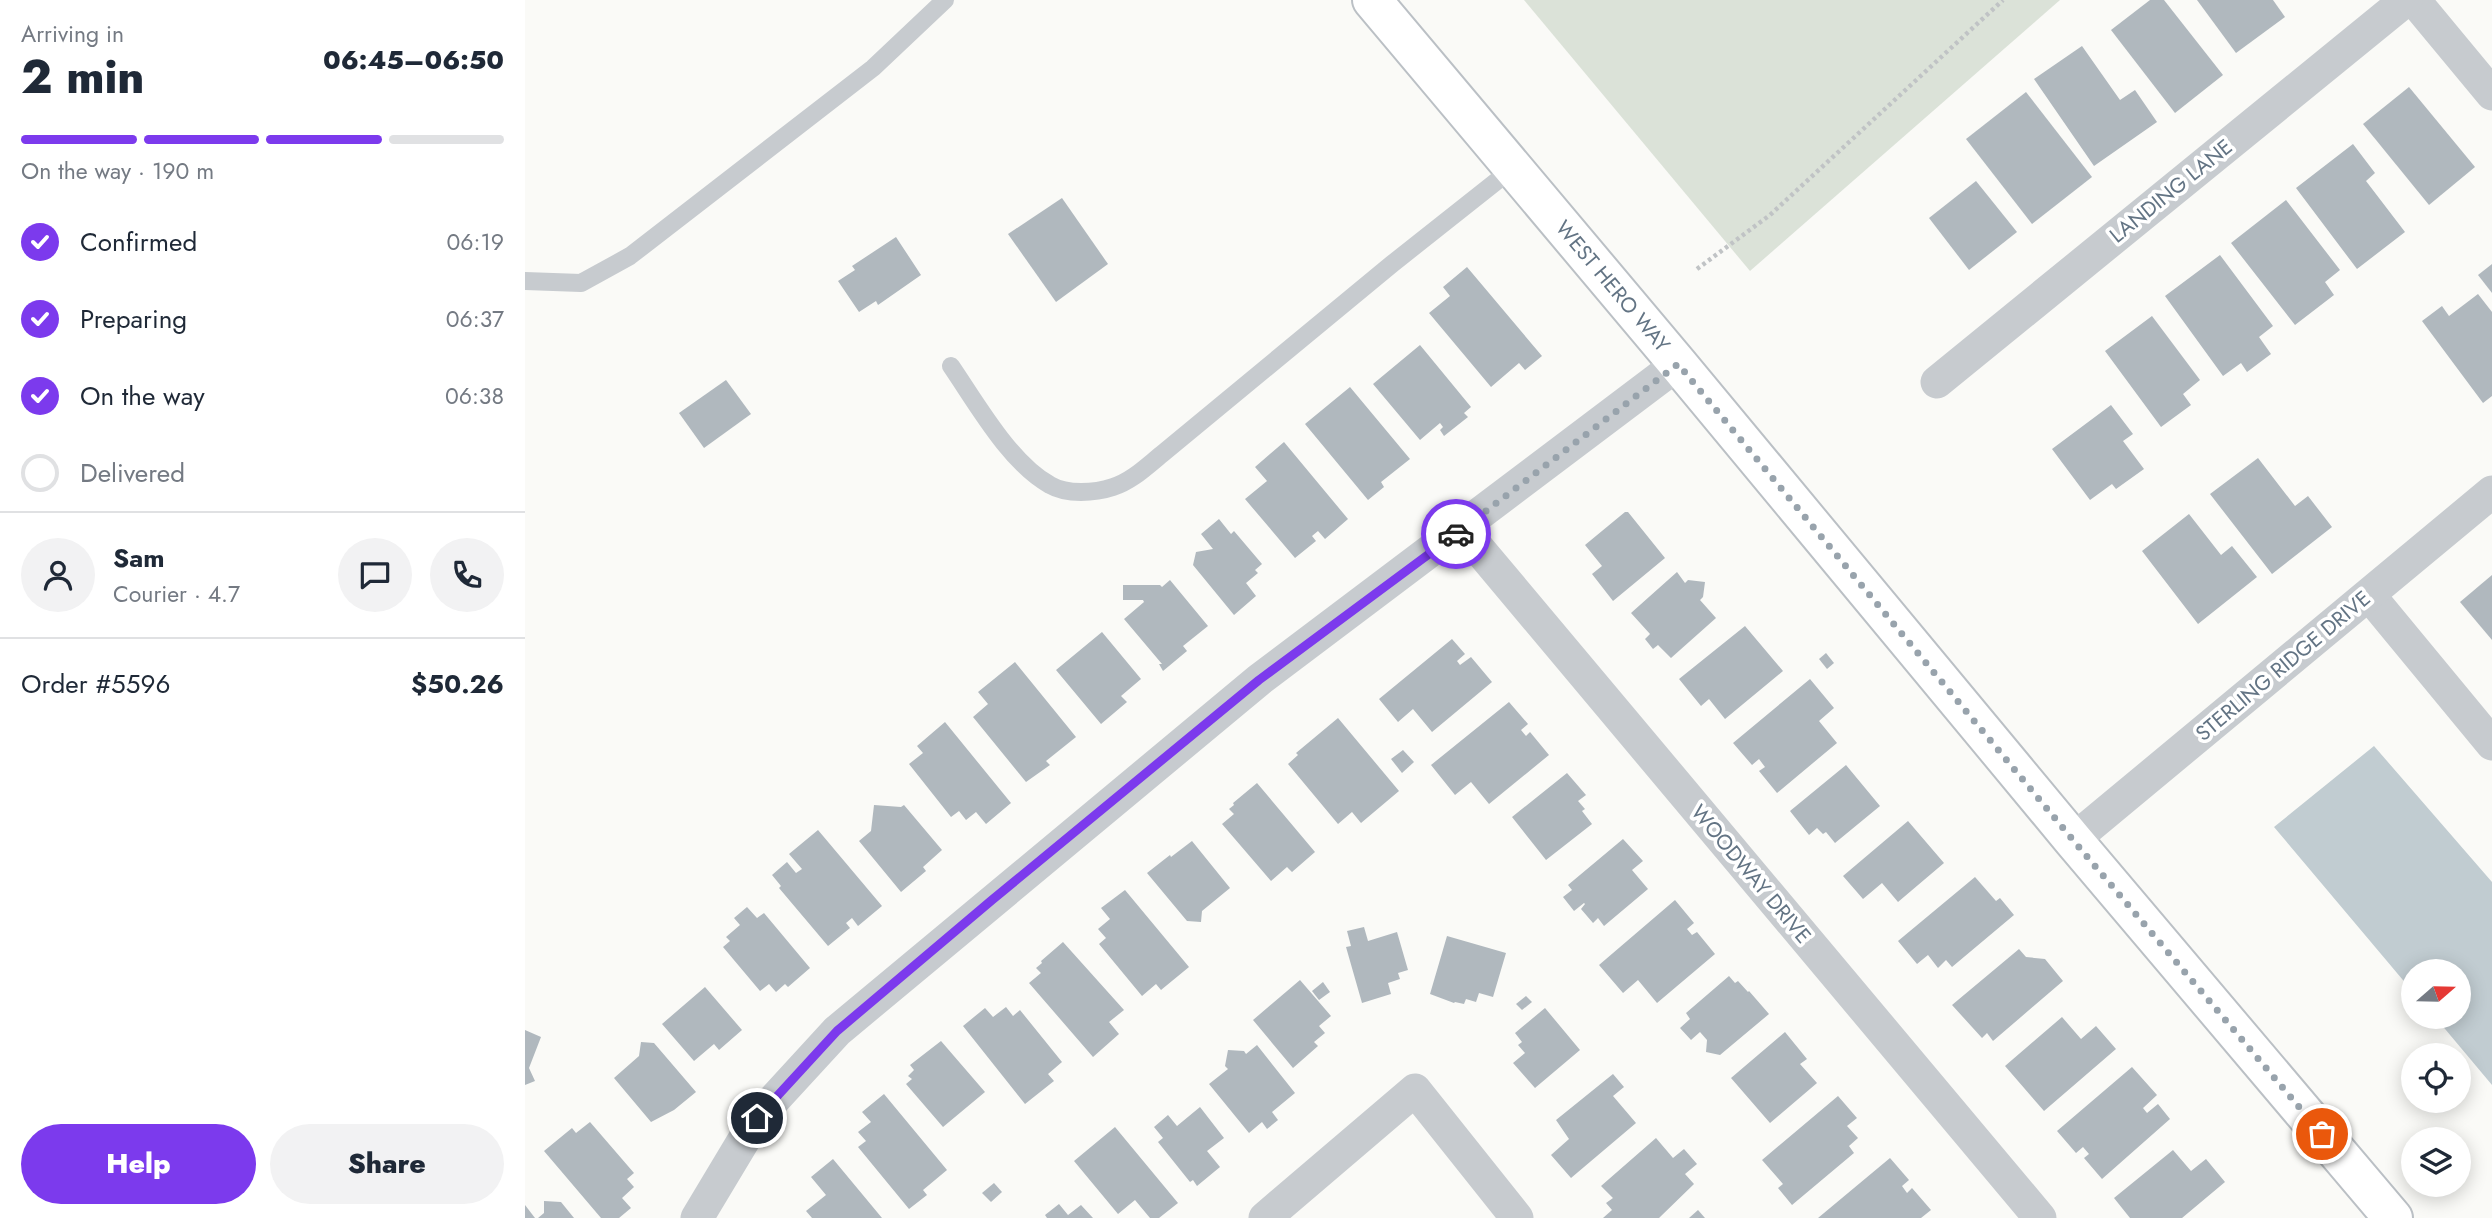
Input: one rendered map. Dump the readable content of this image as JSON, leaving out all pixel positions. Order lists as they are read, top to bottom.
{
  "streets": {
    "main road": ["WEST HERO WAY"],
    "street": ["LANDING LANE", "STERLING RIDGE DRIVE", "WOODWAY DRIVE"]
  },
  "crossings": [
    ["WEST HERO WAY", "STERLING RIDGE DRIVE"]
  ],
  "north": "right",
  "page": {
    "heading": ["2 min", "Arriving in", "06:45–06:50"],
    "panel": [
      "Sam",
      "Courier · 4.7",
      "Order #5596",
      "$50.26"
    ],
    "bar": "On the way · 190 m",
    "list": [
      ["Confirmed", "06:19"],
      ["Preparing", "06:37"],
      ["On the way", "06:38"],
      "Delivered"
    ],
    "buttons": ["Help", "Share"]
  }
}
